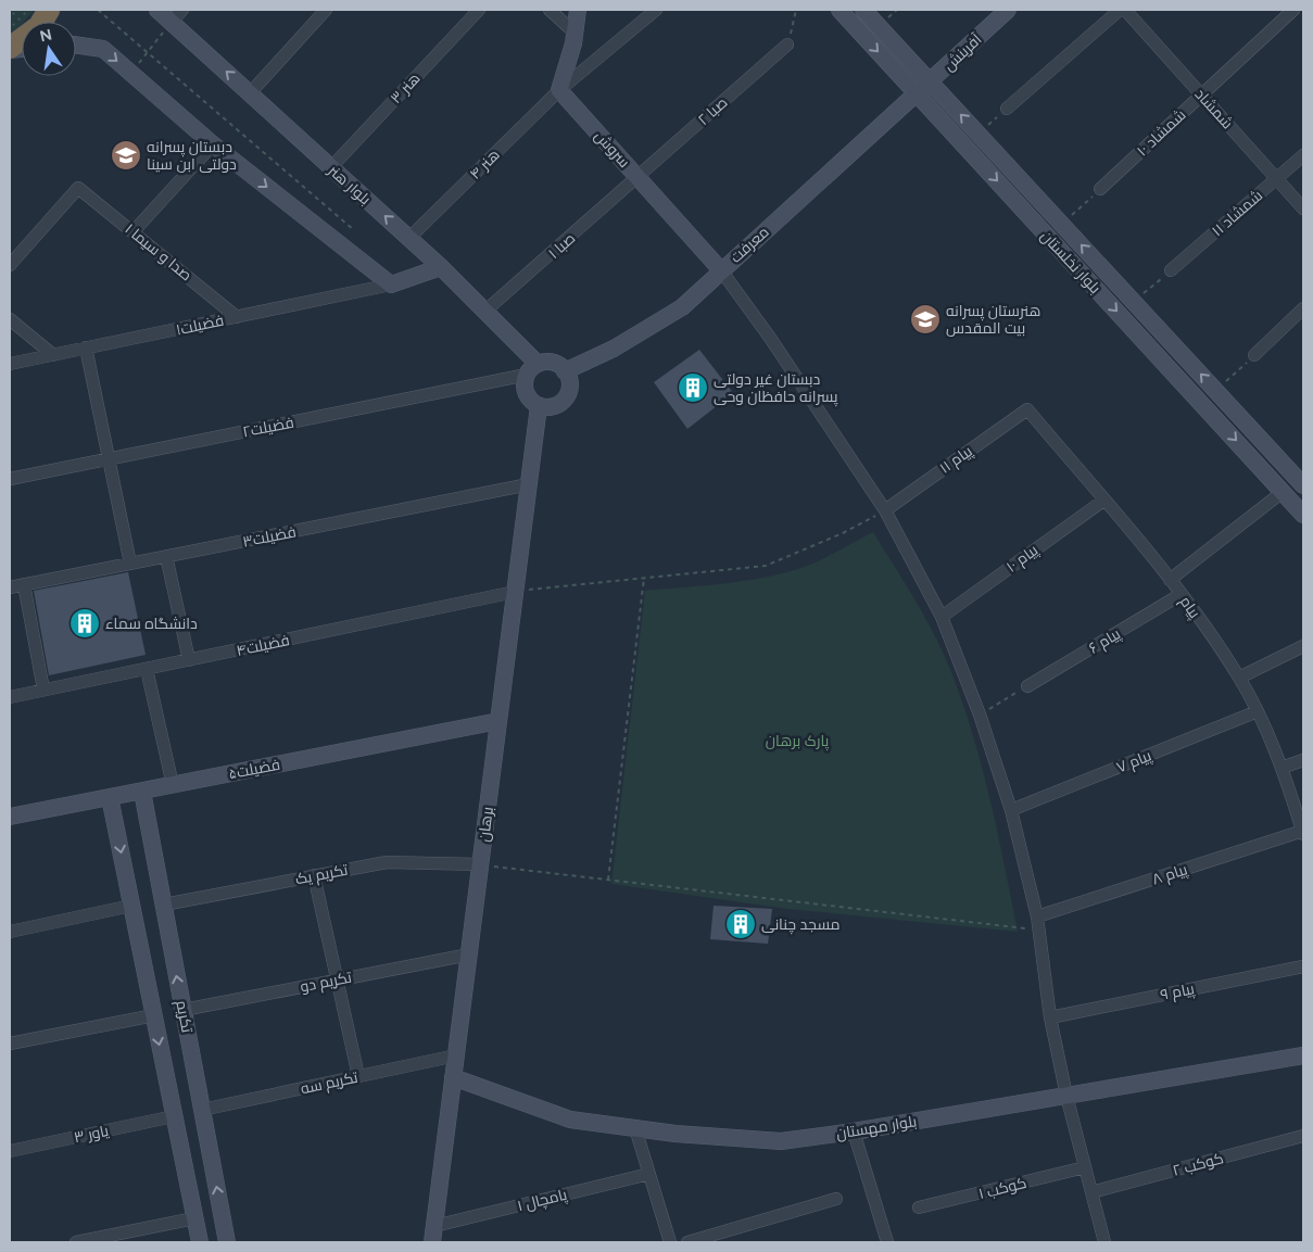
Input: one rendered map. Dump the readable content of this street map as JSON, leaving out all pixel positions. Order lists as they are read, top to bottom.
{
  "streets": {
    "street": [
      "آفرینش",
      "هنر ۳",
      "شمشاد",
      "صبا ۲",
      "شمشاد ۱۰",
      "سروش",
      "هنر ۴",
      "بلوار هنر",
      "شمشاد ۱۱",
      "معرفت",
      "صبا ۱",
      "صدا و سیما ۱",
      "بلوار نخلستان",
      "فضیلت۱",
      "فضیلت۲",
      "پیام ۱۱",
      "فضیلت۳",
      "پیام ۱۰",
      "پیام",
      "پیام ۶",
      "فضیلت۴",
      "پیام ۷",
      "فضیلت۵",
      "برهان",
      "تکریم یک",
      "پیام ۸",
      "تکریم دو",
      "پیام ۹",
      "تکریم",
      "تکریم سه",
      "بلوار مهستان",
      "یاور ۳",
      "کوکب ۲",
      "کوکب ۱",
      "پامچال ۱"
    ]
  },
  "crossings": [
    ["آفرینش", "معرفت"],
    ["آفرینش", "بلوار نخلستان"],
    ["هنر ۳", "بلوار هنر"],
    ["شمشاد", "شمشاد ۱۰"],
    ["شمشاد", "شمشاد ۱۱"],
    ["صبا ۲", "سروش"],
    ["صبا ۲", "صبا ۱"],
    ["سروش", "هنر ۴"],
    ["سروش", "معرفت"],
    ["سروش", "صبا ۱"],
    ["هنر ۴", "بلوار هنر"],
    ["بلوار هنر", "معرفت"],
    ["بلوار هنر", "صبا ۱"],
    ["بلوار هنر", "فضیلت۲"],
    ["بلوار هنر", "برهان"],
    ["معرفت", "بلوار نخلستان"],
    ["معرفت", "فضیلت۲"],
    ["معرفت", "برهان"],
    ["صدا و سیما ۱", "فضیلت۱"],
    ["فضیلت۲", "برهان"],
    ["پیام ۱۱", "پیام"],
    ["فضیلت۳", "برهان"],
    ["پیام ۱۰", "پیام"],
    ["پیام", "پیام ۶"],
    ["پیام", "پیام ۷"],
    ["پیام", "پیام ۸"],
    ["فضیلت۴", "برهان"],
    ["فضیلت۵", "برهان"],
    ["فضیلت۵", "تکریم"],
    ["برهان", "تکریم یک"],
    ["برهان", "تکریم دو"],
    ["برهان", "تکریم سه"],
    ["برهان", "بلوار مهستان"],
    ["برهان", "پامچال ۱"],
    ["تکریم یک", "تکریم"],
    ["تکریم دو", "تکریم"],
    ["تکریم", "تکریم سه"],
    ["تکریم", "یاور ۳"]
  ],
  "parks": ["پارک برهان"],
  "places": {
    "school or university": ["دبستان پسرانه دولتی ابن سینا", "هنرستان پسرانه بیت المقدس"],
    "building": ["دبستان غیر دولتی پسرانه حافظان وحی", "دانشگاه سماء", "مسجد چنانی"]
  },
  "north": "top"
}
